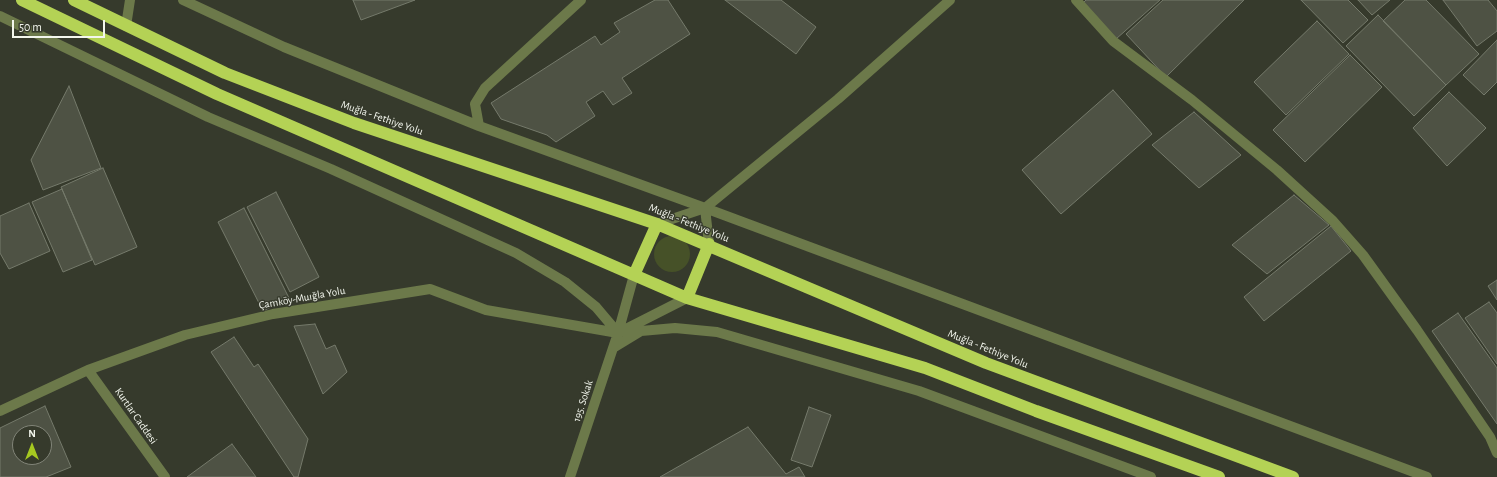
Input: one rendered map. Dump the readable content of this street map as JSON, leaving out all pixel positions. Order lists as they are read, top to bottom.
{
  "streets": {
    "highway": ["Muğla - Fethiye Yolu"],
    "street": ["Çamköy-Muığla Yolu", "195. Sokak", "Kurtlar Caddesi"]
  },
  "crossings": [
    ["Çamköy-Muığla Yolu", "195. Sokak"],
    ["Çamköy-Muığla Yolu", "Kurtlar Caddesi"]
  ],
  "scale_bar": "50 m",
  "north": "top"
}
